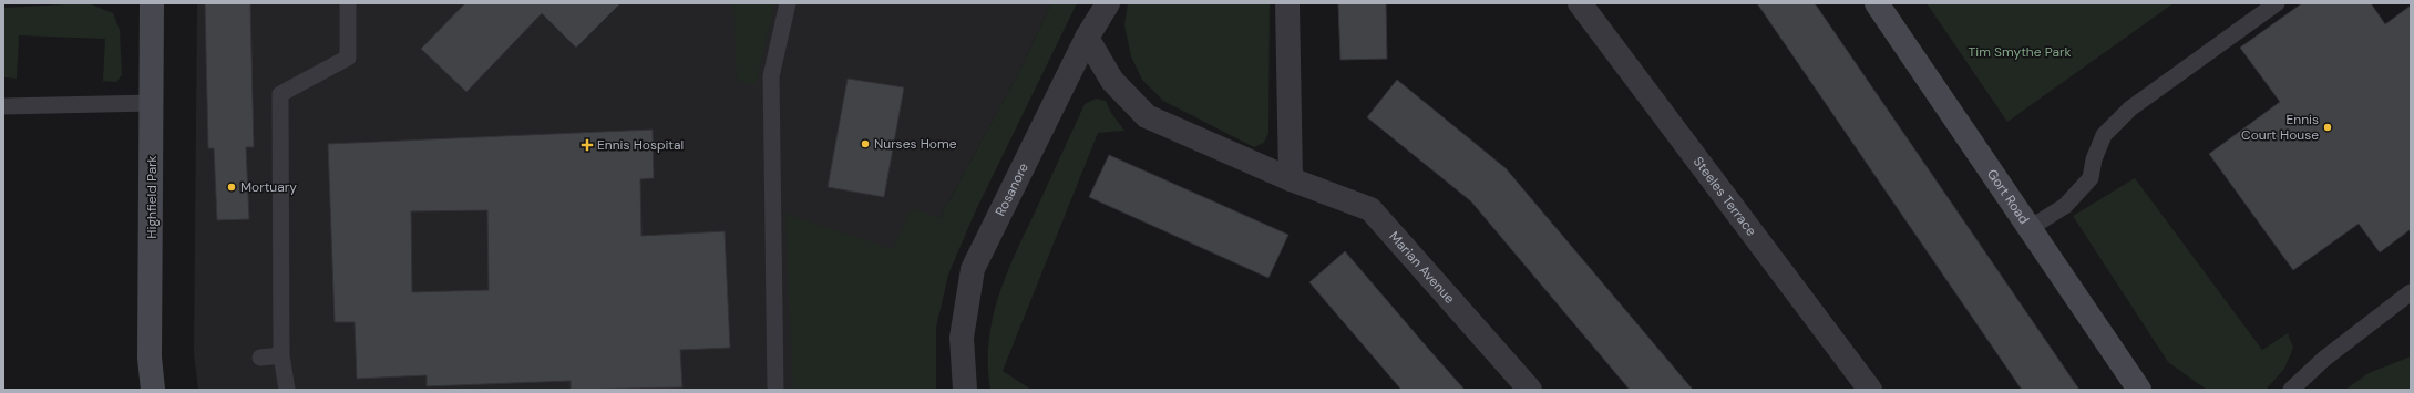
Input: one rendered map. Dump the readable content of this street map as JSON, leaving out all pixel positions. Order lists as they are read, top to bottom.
{
  "streets": {
    "main road": ["Gort Road", "Highfield Park"],
    "street": ["Rosanore", "Steeles Terrace", "Marian Avenue"]
  },
  "crossings": [
    ["Rosanore", "Marian Avenue"]
  ],
  "parks": ["Tim Smythe Park"],
  "places": {
    "other": ["Ennis Court House", "Nurses Home", "Mortuary"],
    "health": ["Ennis Hospital"]
  }
}
